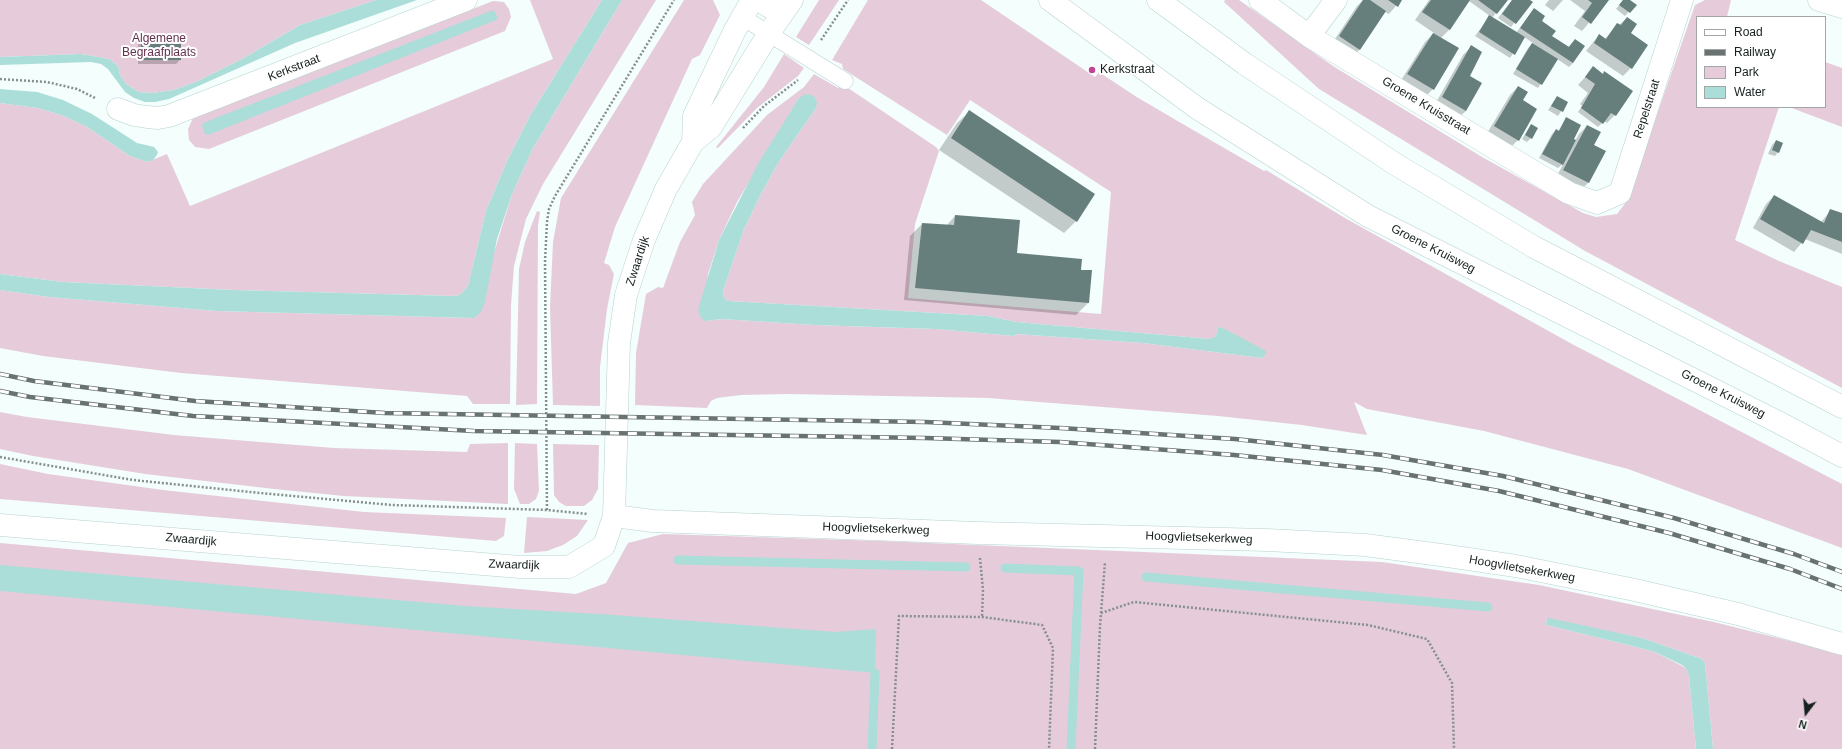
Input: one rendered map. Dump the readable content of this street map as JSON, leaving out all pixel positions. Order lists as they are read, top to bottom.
{
  "streets": {
    "street": [
      "Kerkstraat",
      "Groene Kruisstraat",
      "Repelstraat",
      "Groene Kruisweg",
      "Zwaardijk",
      "Hoogvlietsekerkweg"
    ]
  },
  "crossings": [
    ["Groene Kruisstraat", "Repelstraat"],
    ["Zwaardijk", "Hoogvlietsekerkweg"]
  ],
  "parks": ["Algemene Begraafplaats"],
  "places": ["Kerkstraat"],
  "legend": [
    "Road",
    "Railway",
    "Park",
    "Water"
  ],
  "north": "bottom"
}
